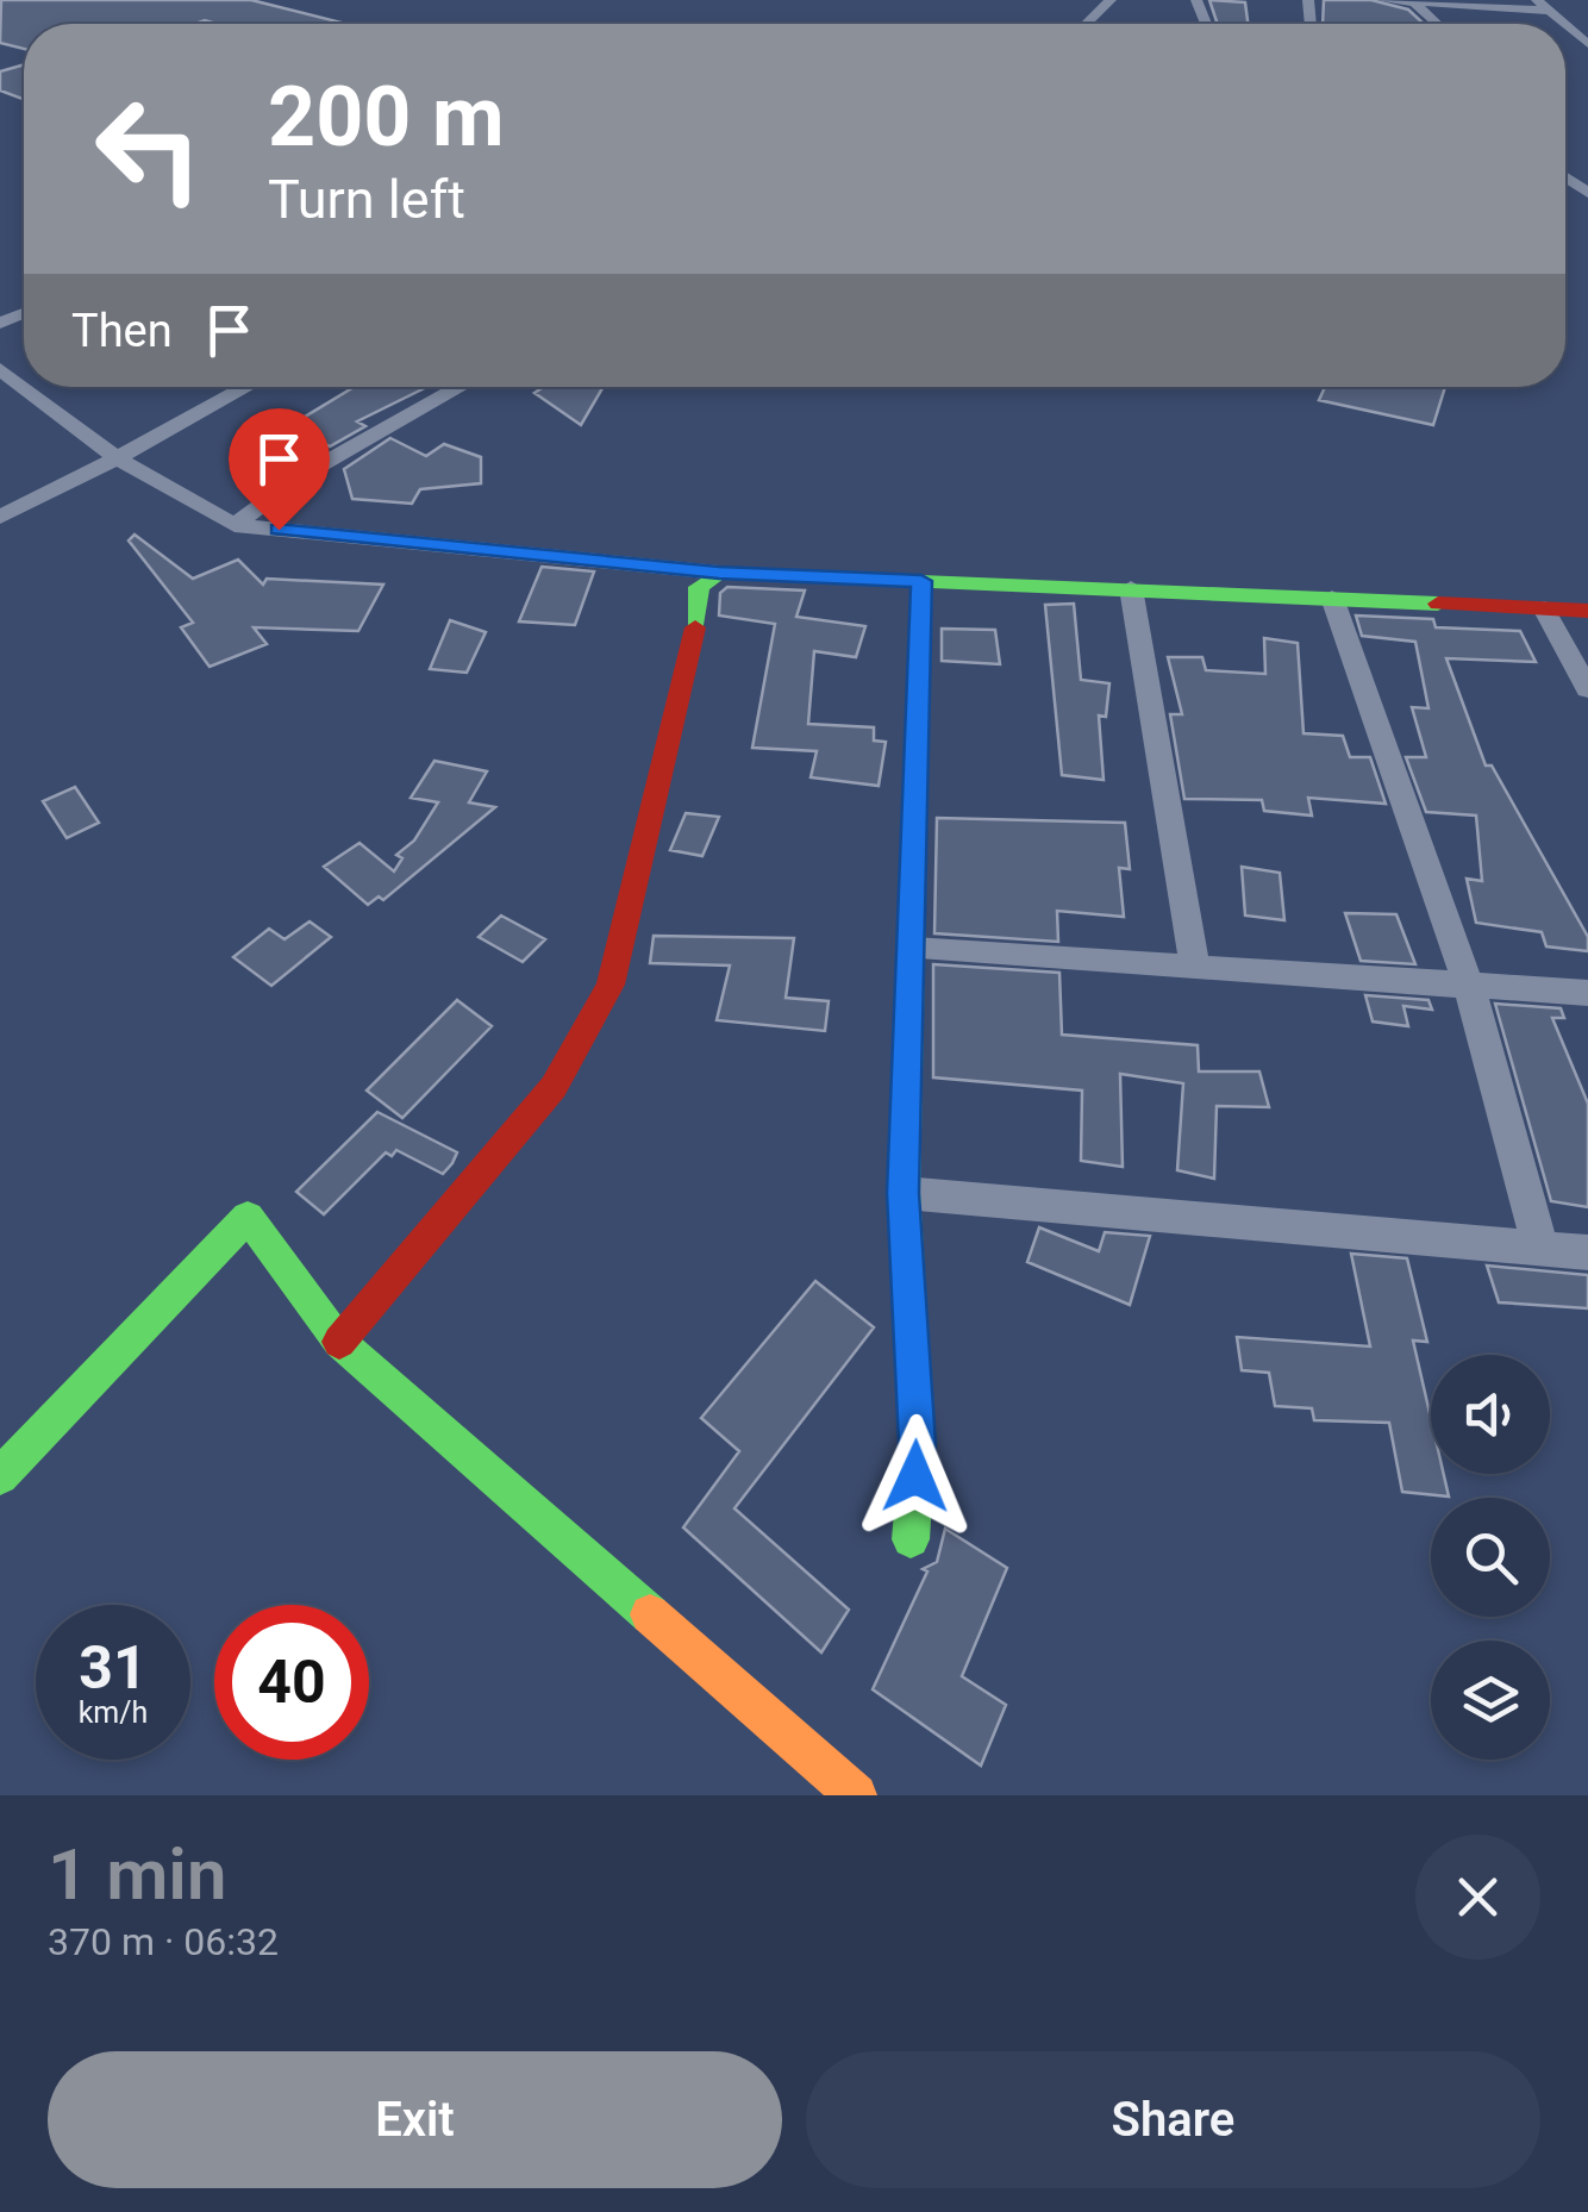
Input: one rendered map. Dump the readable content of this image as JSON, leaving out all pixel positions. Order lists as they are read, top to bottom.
{
  "page": {
    "turn": ["200 m", "Turn left"],
    "then": "Then",
    "speed": "31 km/h",
    "limit": "40",
    "heading": ["1 min", "370 m · 06:32"],
    "buttons": ["Exit", "Share"]
  }
}
